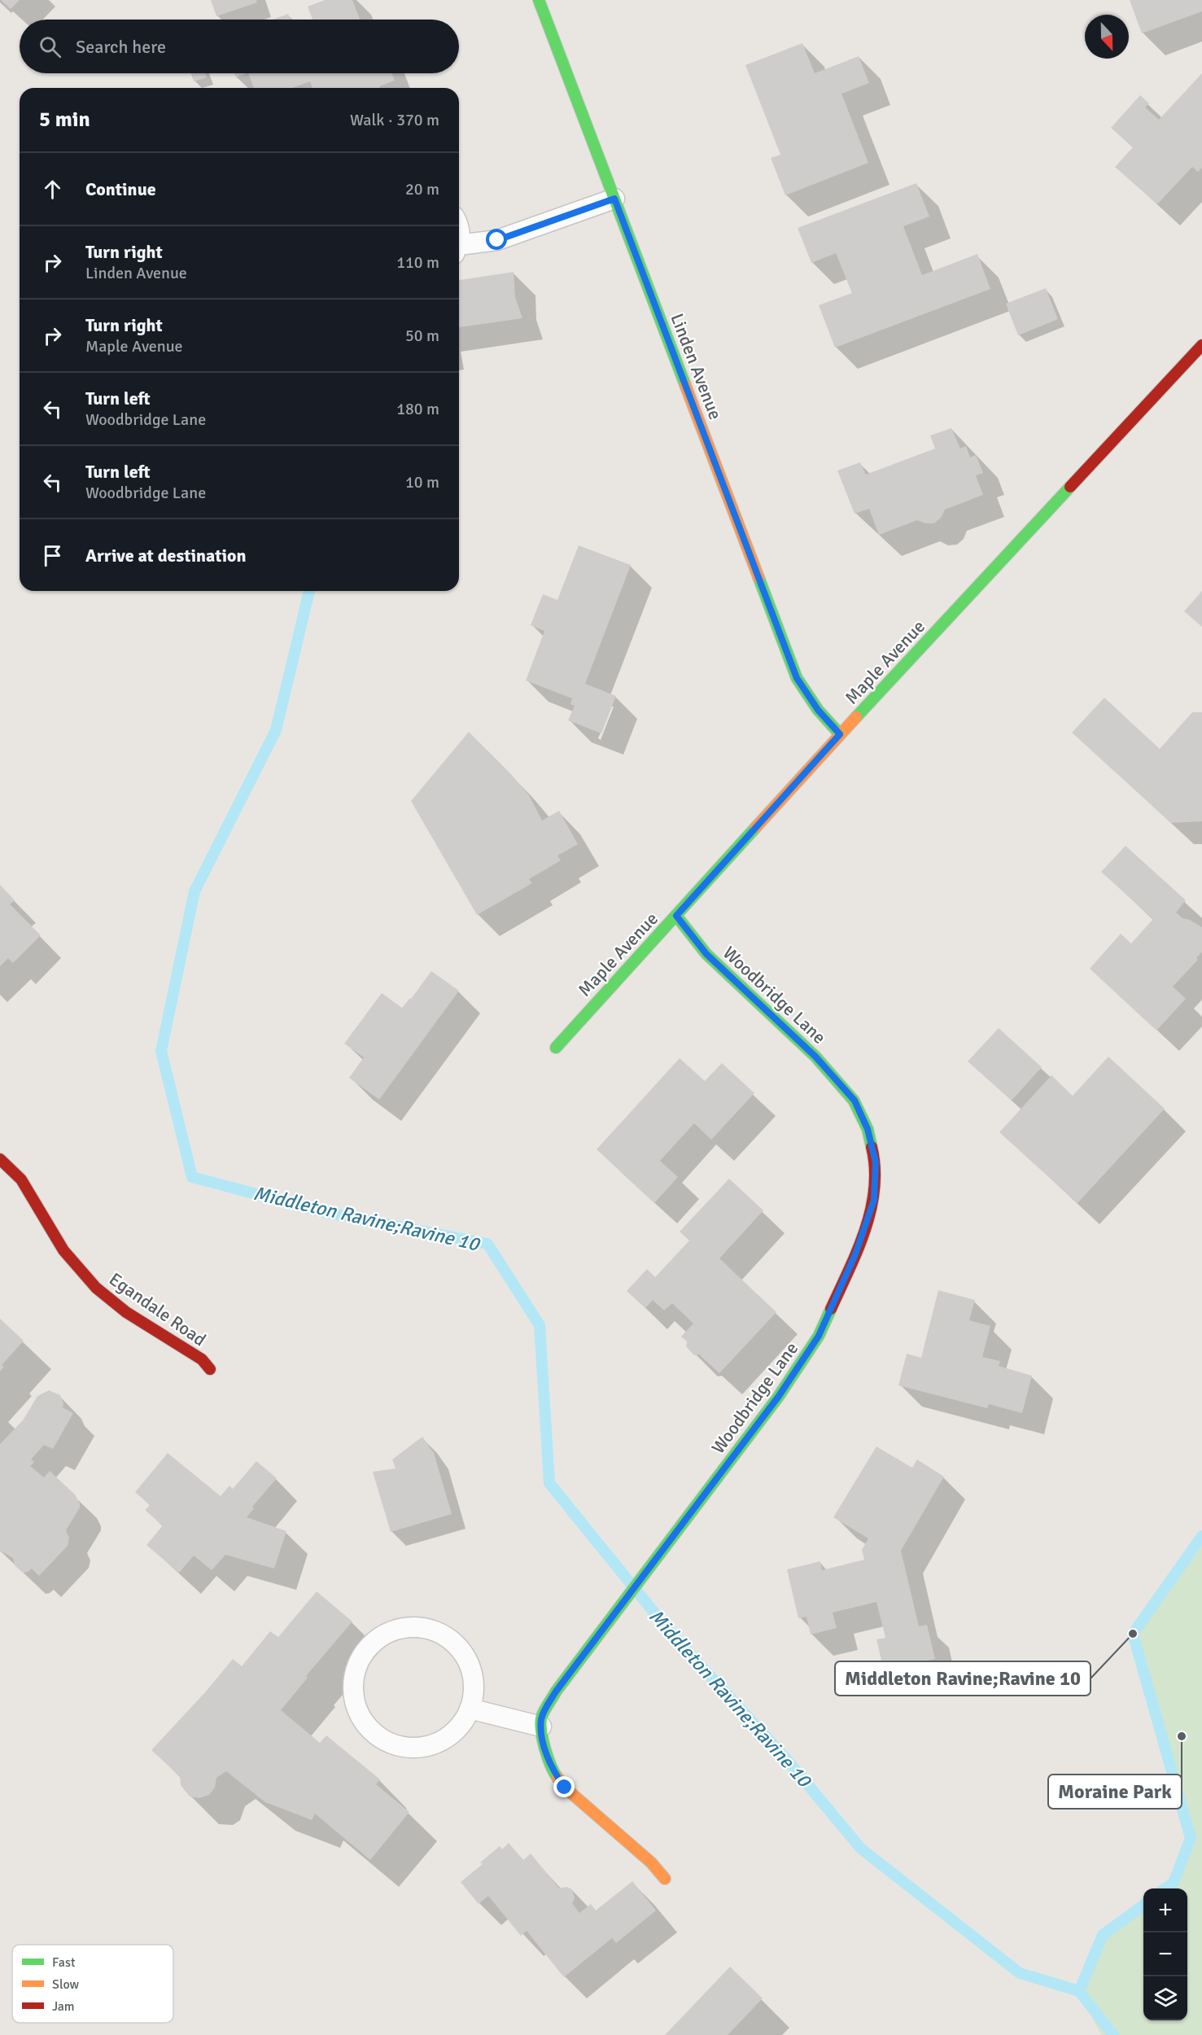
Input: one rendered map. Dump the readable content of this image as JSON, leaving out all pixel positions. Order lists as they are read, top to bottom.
{
  "streets": {
    "street": [
      "Linden Avenue",
      "Maple Avenue",
      "Woodbridge Lane",
      "Egandale Road"
    ]
  },
  "crossings": [
    ["Linden Avenue", "Maple Avenue"],
    ["Maple Avenue", "Woodbridge Lane"]
  ],
  "water": ["Middleton Ravine;Ravine 10"],
  "places": ["Middleton Ravine;Ravine 10", "Moraine Park"],
  "legend": ["Fast", "Slow", "Jam"],
  "north": "bottom",
  "page": {
    "search": "Search here",
    "heading": ["5 min", "Walk · 370 m"],
    "list": [
      ["Continue", "20 m"],
      ["Turn right", "Linden Avenue", "110 m"],
      ["Turn right", "Maple Avenue", "50 m"],
      ["Turn left", "Woodbridge Lane", "180 m"],
      ["Turn left", "Woodbridge Lane", "10 m"],
      "Arrive at destination"
    ],
    "map_buttons": ["+", "−"]
  }
}
